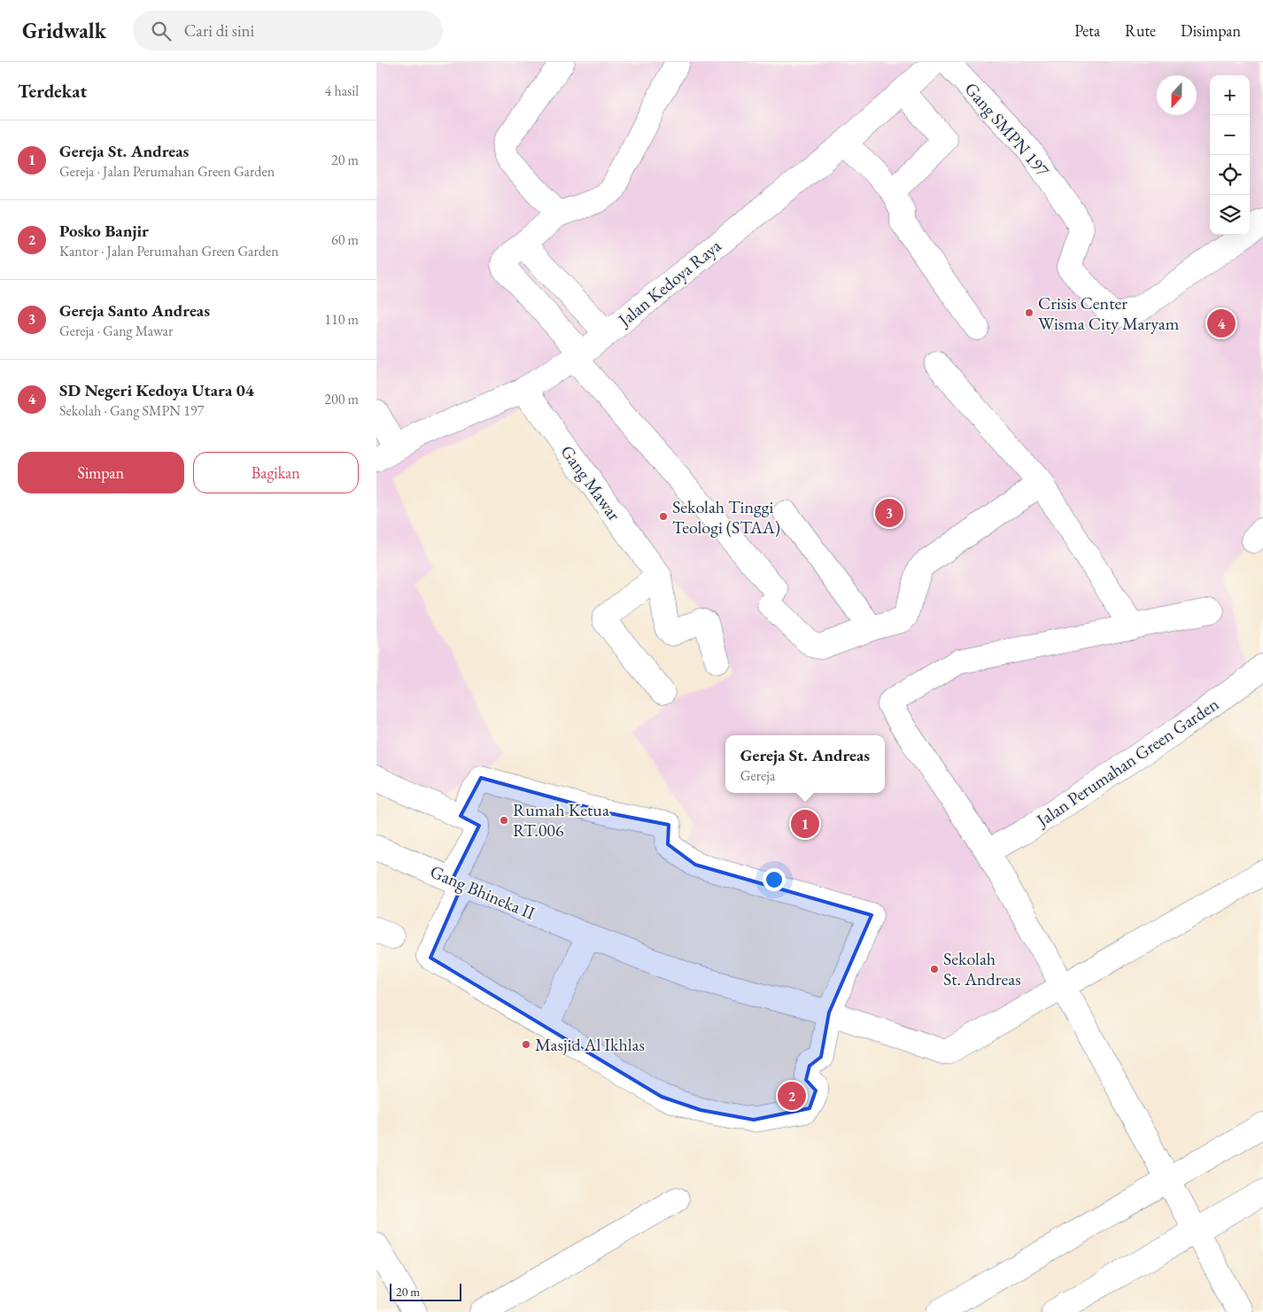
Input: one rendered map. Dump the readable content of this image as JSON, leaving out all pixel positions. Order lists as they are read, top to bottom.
{
  "streets": {
    "street": [
      "Gang SMPN 197",
      "Jalan Kedoya Raya",
      "Gang Mawar",
      "Jalan Perumahan Green Garden",
      "Gang Bhineka II"
    ]
  },
  "crossings": [
    ["Jalan Kedoya Raya", "Gang Mawar"]
  ],
  "places": [
    "Crisis Center Wisma City Maryam",
    "Sekolah Tinggi Teologi (STAA)",
    "Rumah Ketua RT.006",
    "Sekolah St. Andreas",
    "Masjid Al Ikhlas"
  ],
  "scale_bar": "20 m",
  "north": "bottom",
  "page": {
    "header": "Gridwalk",
    "search": "Cari di sini",
    "nav": ["Peta", "Rute", "Disimpan"],
    "heading": ["Terdekat", "4 hasil"],
    "map_buttons": ["+", "−"],
    "list": [
      {
        "mark": "1",
        "name": "Gereja St. Andreas",
        "note": "Gereja · Jalan Perumahan Green Garden",
        "value": "20 m"
      },
      {
        "mark": "2",
        "name": "Posko Banjir",
        "note": "Kantor · Jalan Perumahan Green Garden",
        "value": "60 m"
      },
      {
        "mark": "3",
        "name": "Gereja Santo Andreas",
        "note": "Gereja · Gang Mawar",
        "value": "110 m"
      },
      {
        "mark": "4",
        "name": "SD Negeri Kedoya Utara 04",
        "note": "Sekolah · Gang SMPN 197",
        "value": "200 m"
      }
    ],
    "pins": [
      "4",
      "3",
      "1",
      "2"
    ],
    "buttons": ["Simpan", "Bagikan"],
    "popup": ["Gereja St. Andreas", "Gereja"],
    "scale": "20 m"
  }
}
